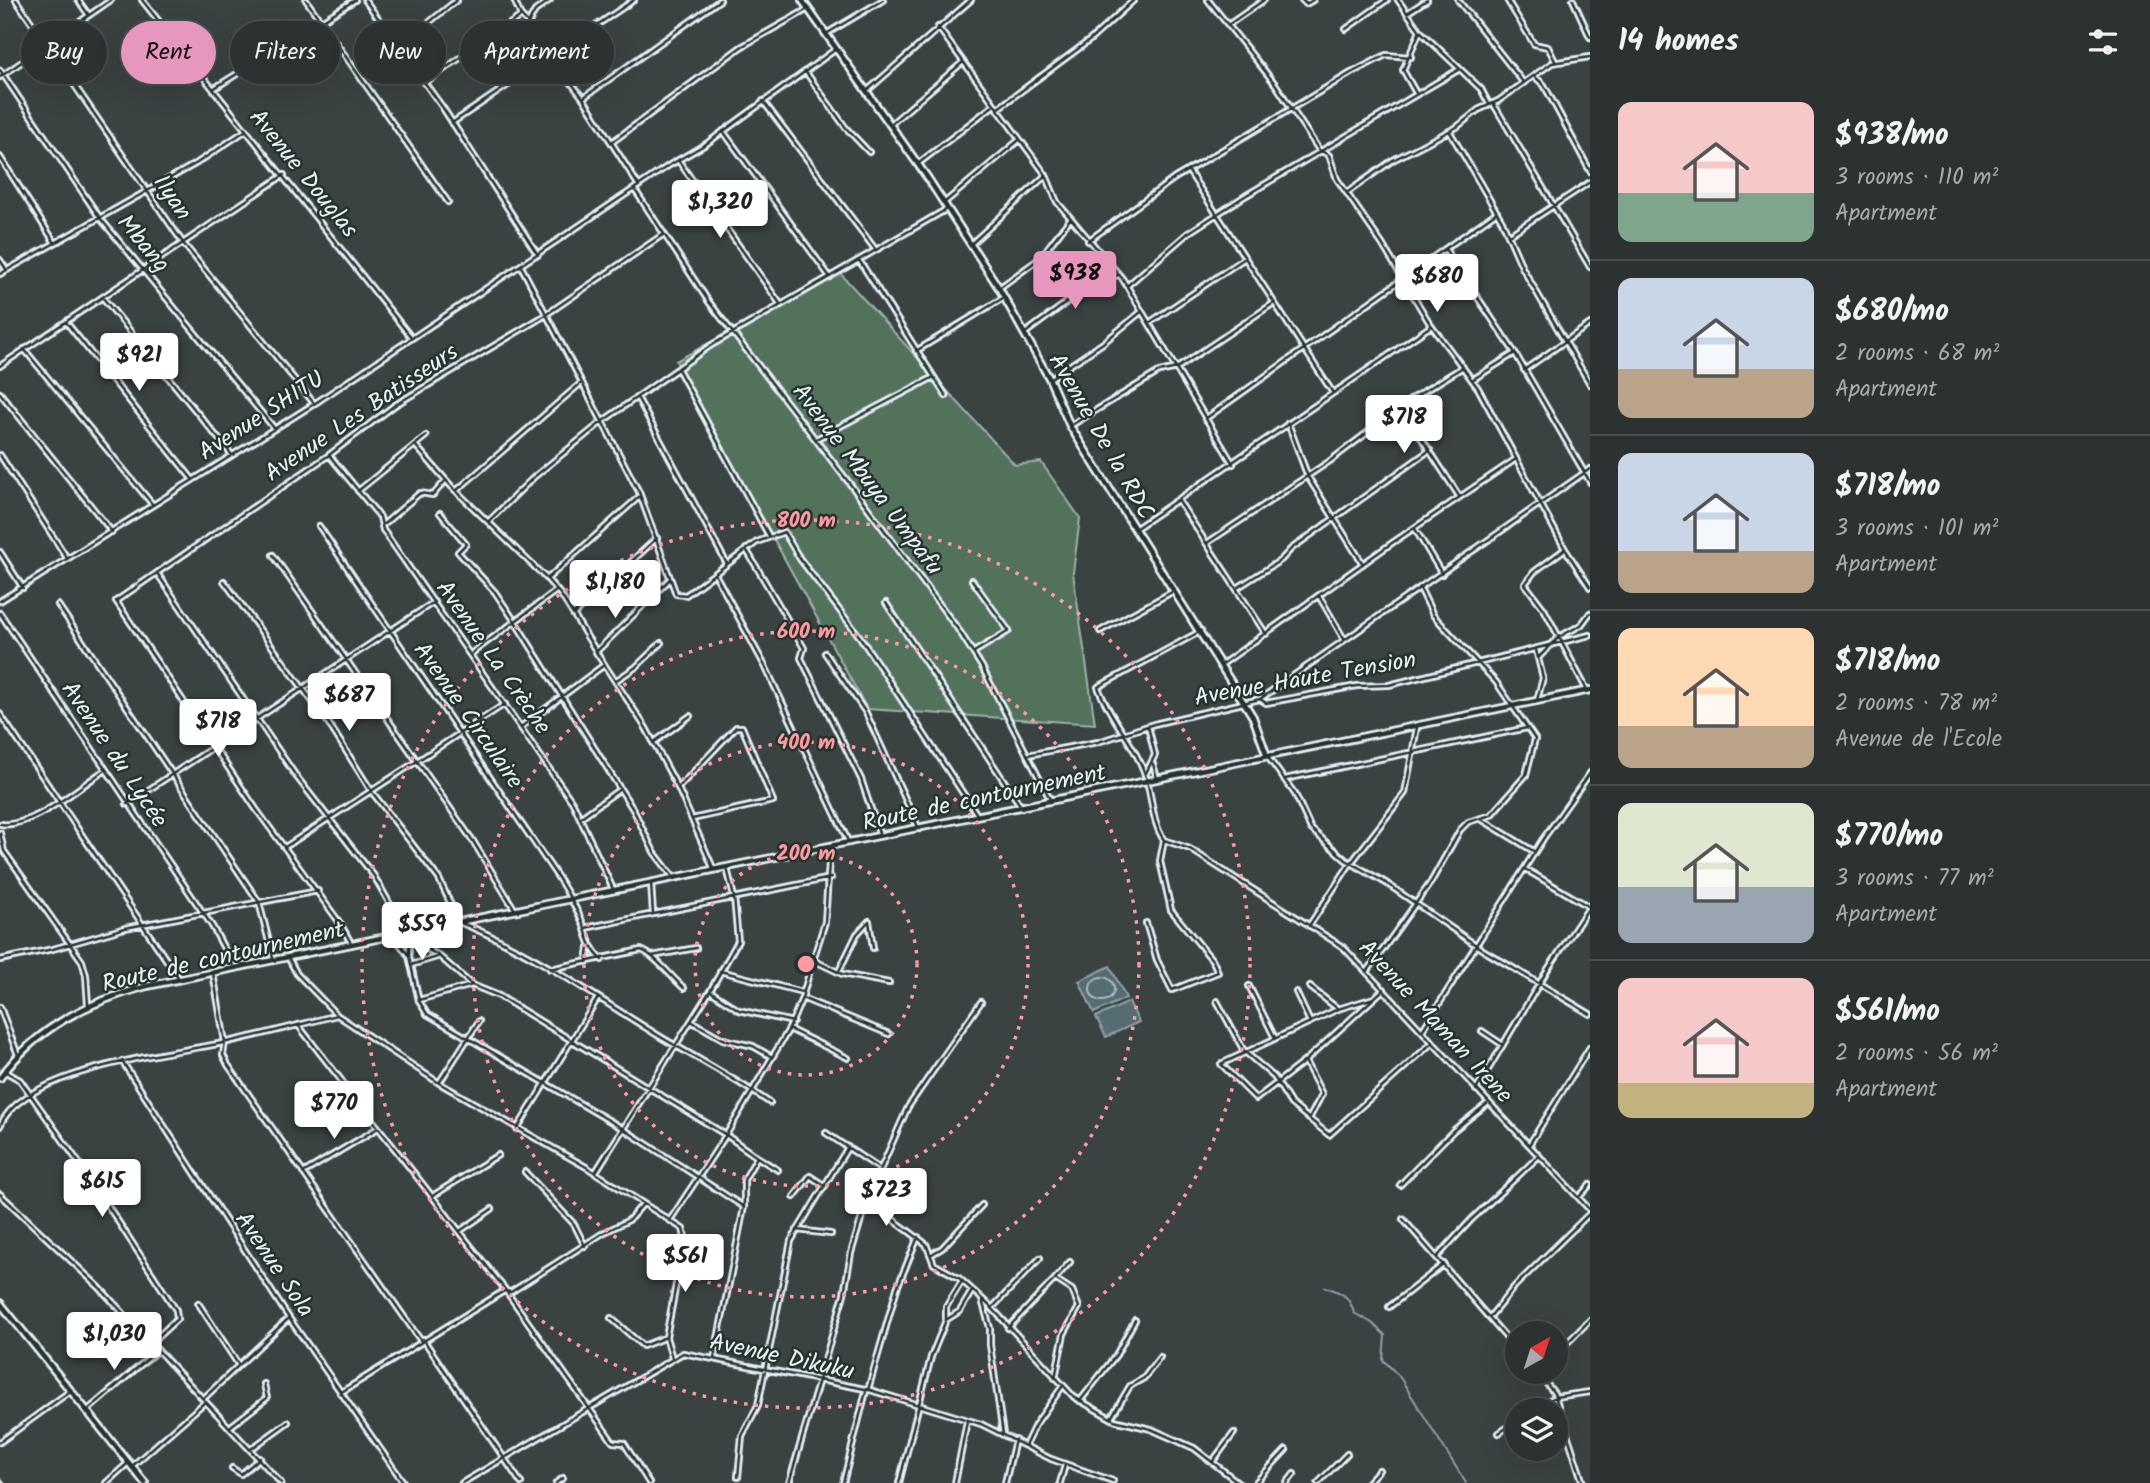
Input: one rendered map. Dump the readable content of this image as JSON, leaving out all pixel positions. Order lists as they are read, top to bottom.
{
  "streets": {
    "street": [
      "Avenue Douglas",
      "Ilyan",
      "Mbang",
      "Avenue Les Batisseurs",
      "Avenue SHITU",
      "Avenue De la RDC",
      "Avenue Mbuya Umpafu",
      "Avenue La Crèche",
      "Avenue Haute Tension",
      "Avenue Circulaire",
      "Avenue du Lycée",
      "Route de contournement",
      "Avenue Maman Irene",
      "Avenue Sola",
      "Avenue Dikuku"
    ]
  },
  "crossings": [
    ["Avenue Douglas", "Avenue SHITU"],
    ["Ilyan", "Avenue SHITU"],
    ["Mbang", "Avenue SHITU"],
    ["Avenue Les Batisseurs", "Avenue Mbuya Umpafu"],
    ["Avenue Les Batisseurs", "Avenue La Crèche"],
    ["Avenue SHITU", "Avenue De la RDC"],
    ["Avenue SHITU", "Avenue Mbuya Umpafu"],
    ["Avenue De la RDC", "Avenue Haute Tension"],
    ["Avenue De la RDC", "Route de contournement"],
    ["Avenue Mbuya Umpafu", "Avenue Haute Tension"],
    ["Avenue Mbuya Umpafu", "Route de contournement"],
    ["Avenue La Crèche", "Route de contournement"],
    ["Avenue Circulaire", "Route de contournement"],
    ["Avenue du Lycée", "Route de contournement"]
  ],
  "north": "top right",
  "page": {
    "heading": "14 homes",
    "chip": [
      "Buy",
      "Rent",
      "Filters",
      "New",
      "Apartment"
    ],
    "list": [
      {
        "name": "$938/mo",
        "note": "3 rooms · 110 m² · Apartment"
      },
      {
        "name": "$680/mo",
        "note": "2 rooms · 68 m² · Apartment"
      },
      {
        "name": "$718/mo",
        "note": "3 rooms · 101 m² · Apartment"
      },
      {
        "name": "$718/mo",
        "note": "2 rooms · 78 m² · Avenue de l'Ecole"
      },
      {
        "name": "$770/mo",
        "note": "3 rooms · 77 m² · Apartment"
      },
      {
        "name": "$561/mo",
        "note": "2 rooms · 56 m² · Apartment"
      }
    ],
    "price": [
      "$1,320",
      "$938",
      "$680",
      "$921",
      "$718",
      "$1,180",
      "$687",
      "$718",
      "$559",
      "$770",
      "$615",
      "$723",
      "$561",
      "$1,030"
    ]
  },
  "rings": [
    "800 m",
    "600 m",
    "400 m",
    "200 m"
  ]
}
